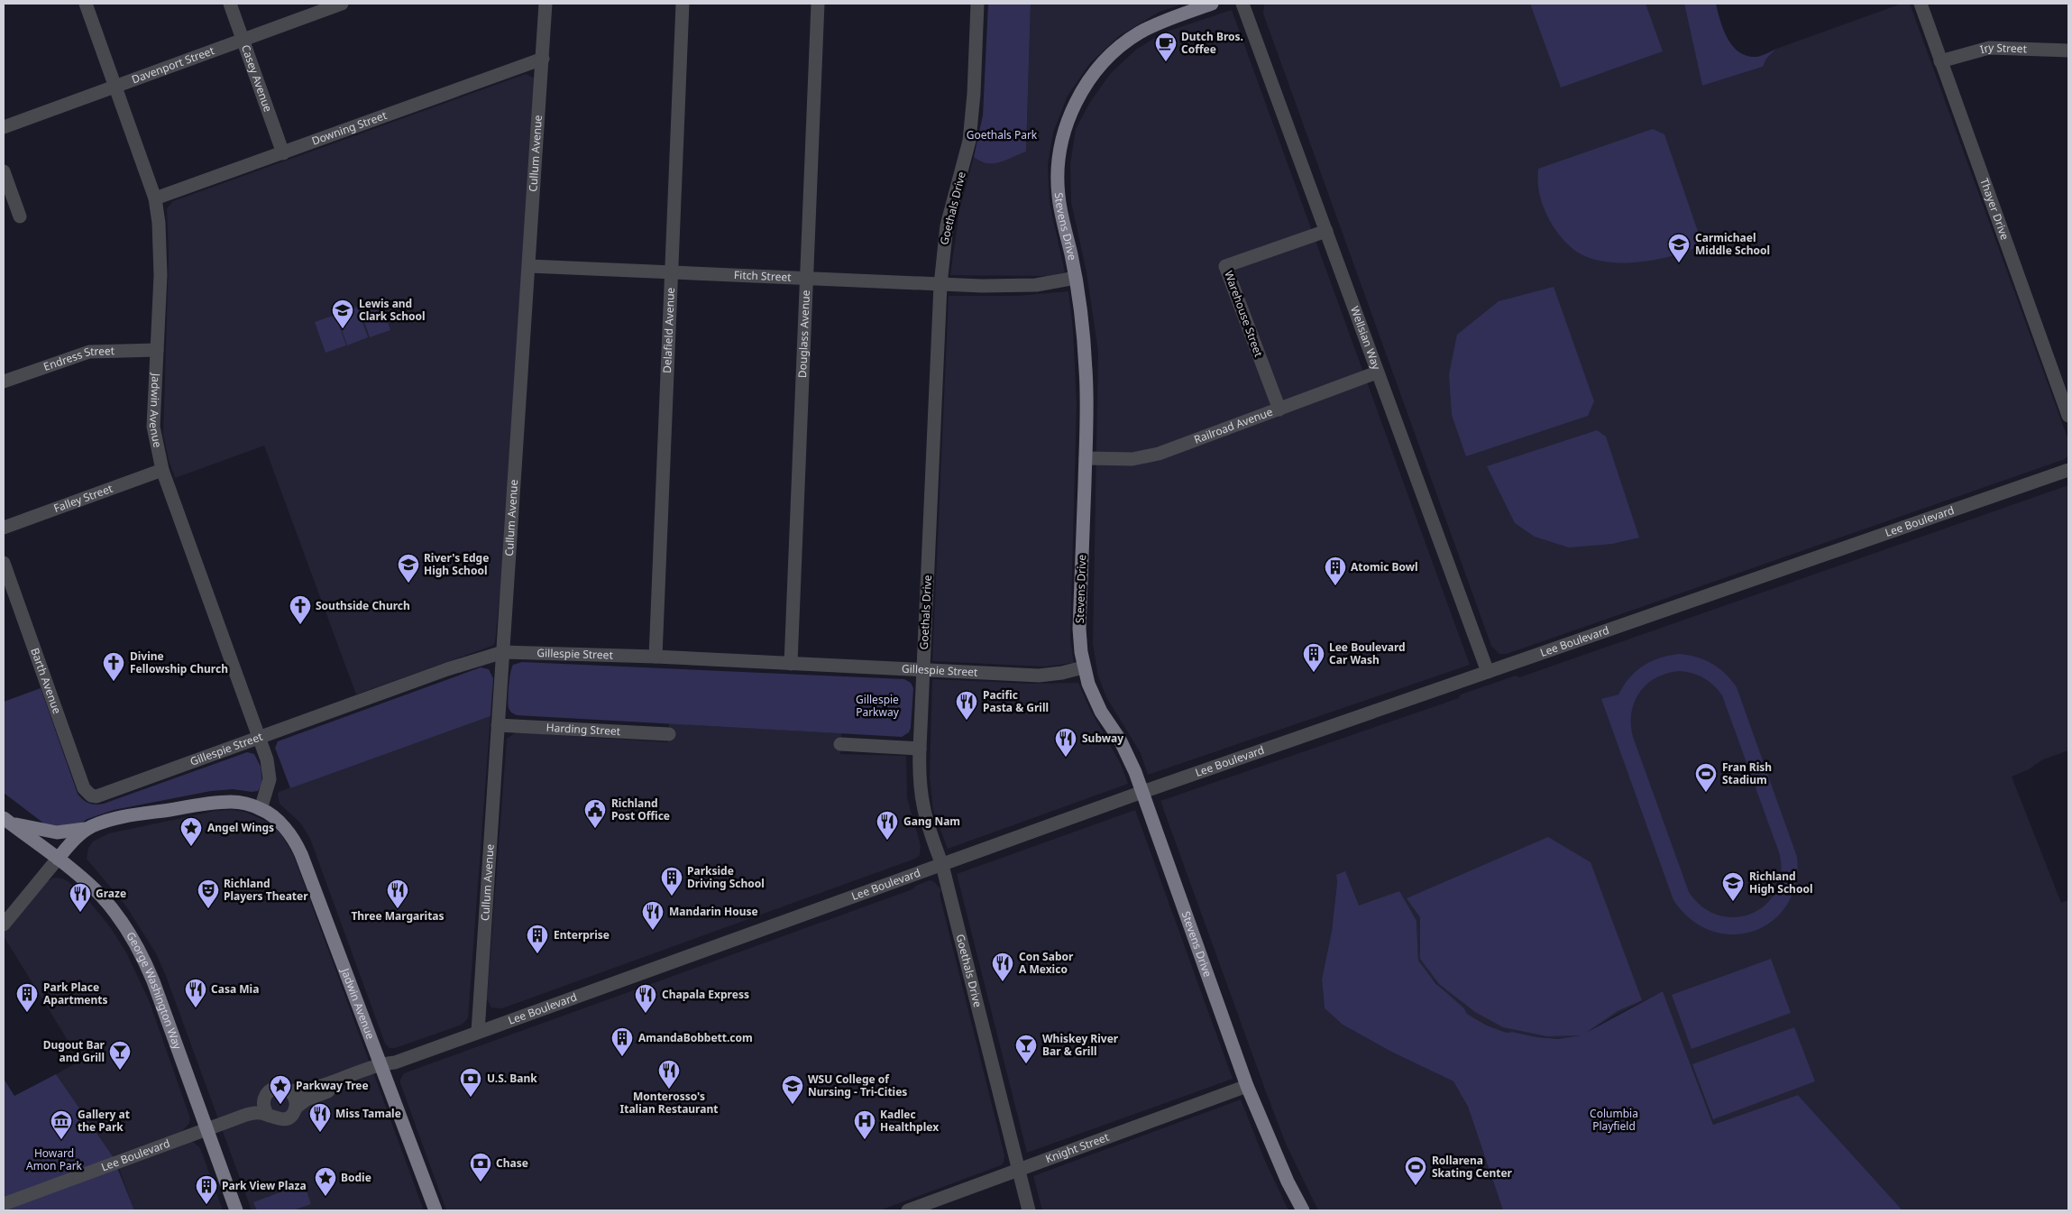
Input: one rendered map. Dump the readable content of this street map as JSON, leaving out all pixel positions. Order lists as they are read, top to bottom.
{
  "streets": {
    "main road": ["Stevens Drive", "Jadwin Avenue", "George Washington Way"],
    "street": [
      "Iry Street",
      "Davenport Street",
      "Casey Avenue",
      "Downing Street",
      "Cullum Avenue",
      "Goethals Drive",
      "Thayer Drive",
      "Fitch Street",
      "Warehouse Street",
      "Delafield Avenue",
      "Douglass Avenue",
      "Wellsian Way",
      "Endress Street",
      "Railroad Avenue",
      "Falley Street",
      "Lee Boulevard",
      "Gillespie Street",
      "Barth Avenue",
      "Harding Street",
      "Knight Street"
    ]
  },
  "crossings": [
    ["Iry Street", "Thayer Drive"],
    ["Davenport Street", "Casey Avenue"],
    ["Davenport Street", "Jadwin Avenue"],
    ["Casey Avenue", "Downing Street"],
    ["Downing Street", "Cullum Avenue"],
    ["Downing Street", "Jadwin Avenue"],
    ["Cullum Avenue", "Fitch Street"],
    ["Cullum Avenue", "Lee Boulevard"],
    ["Cullum Avenue", "Gillespie Street"],
    ["Cullum Avenue", "Harding Street"],
    ["Goethals Drive", "Fitch Street"],
    ["Goethals Drive", "Lee Boulevard"],
    ["Goethals Drive", "Gillespie Street"],
    ["Goethals Drive", "Knight Street"],
    ["Stevens Drive", "Fitch Street"],
    ["Stevens Drive", "Railroad Avenue"],
    ["Stevens Drive", "Lee Boulevard"],
    ["Stevens Drive", "Gillespie Street"],
    ["Stevens Drive", "Knight Street"],
    ["Fitch Street", "Delafield Avenue"],
    ["Fitch Street", "Douglass Avenue"],
    ["Warehouse Street", "Wellsian Way"],
    ["Warehouse Street", "Railroad Avenue"],
    ["Delafield Avenue", "Gillespie Street"],
    ["Douglass Avenue", "Gillespie Street"],
    ["Wellsian Way", "Railroad Avenue"],
    ["Wellsian Way", "Lee Boulevard"],
    ["Endress Street", "Jadwin Avenue"],
    ["Jadwin Avenue", "Falley Street"],
    ["Jadwin Avenue", "Lee Boulevard"],
    ["Jadwin Avenue", "Gillespie Street"],
    ["Jadwin Avenue", "George Washington Way"],
    ["Lee Boulevard", "George Washington Way"],
    ["Gillespie Street", "Barth Avenue"]
  ],
  "parks": [
    "Goethals Park",
    "Gillespie Parkway",
    "Columbia Playfield",
    "Howard Amon Park"
  ],
  "places": {
    "cafe": ["Dutch Bros. Coffee"],
    "school or university": [
      "Carmichael Middle School",
      "Lewis and Clark School",
      "River's Edge High School",
      "Richland High School",
      "WSU College of Nursing - Tri-Cities"
    ],
    "building": [
      "Atomic Bowl",
      "Lee Boulevard Car Wash",
      "Parkside Driving School",
      "Enterprise",
      "Park Place Apartments",
      "AmandaBobbett.com",
      "Park View Plaza"
    ],
    "church": ["Southside Church", "Divine Fellowship Church"],
    "restaurant": [
      "Pacific Pasta & Grill",
      "Subway",
      "Gang Nam",
      "Three Margaritas",
      "Graze",
      "Mandarin House",
      "Con Sabor A Mexico",
      "Casa Mia",
      "Chapala Express",
      "Monterosso's Italian Restaurant",
      "Miss Tamale"
    ],
    "sports": ["Fran Rish Stadium", "Rollarena Skating Center"],
    "public building": ["Richland Post Office"],
    "place": ["Angel Wings", "Parkway Tree", "Bodie"],
    "theatre": ["Richland Players Theater"],
    "bar": ["Whiskey River Bar & Grill", "Dugout Bar and Grill"],
    "bank": ["U.S. Bank", "Chase"],
    "museum": ["Gallery at the Park"],
    "hospital": ["Kadlec Healthplex"]
  }
}
